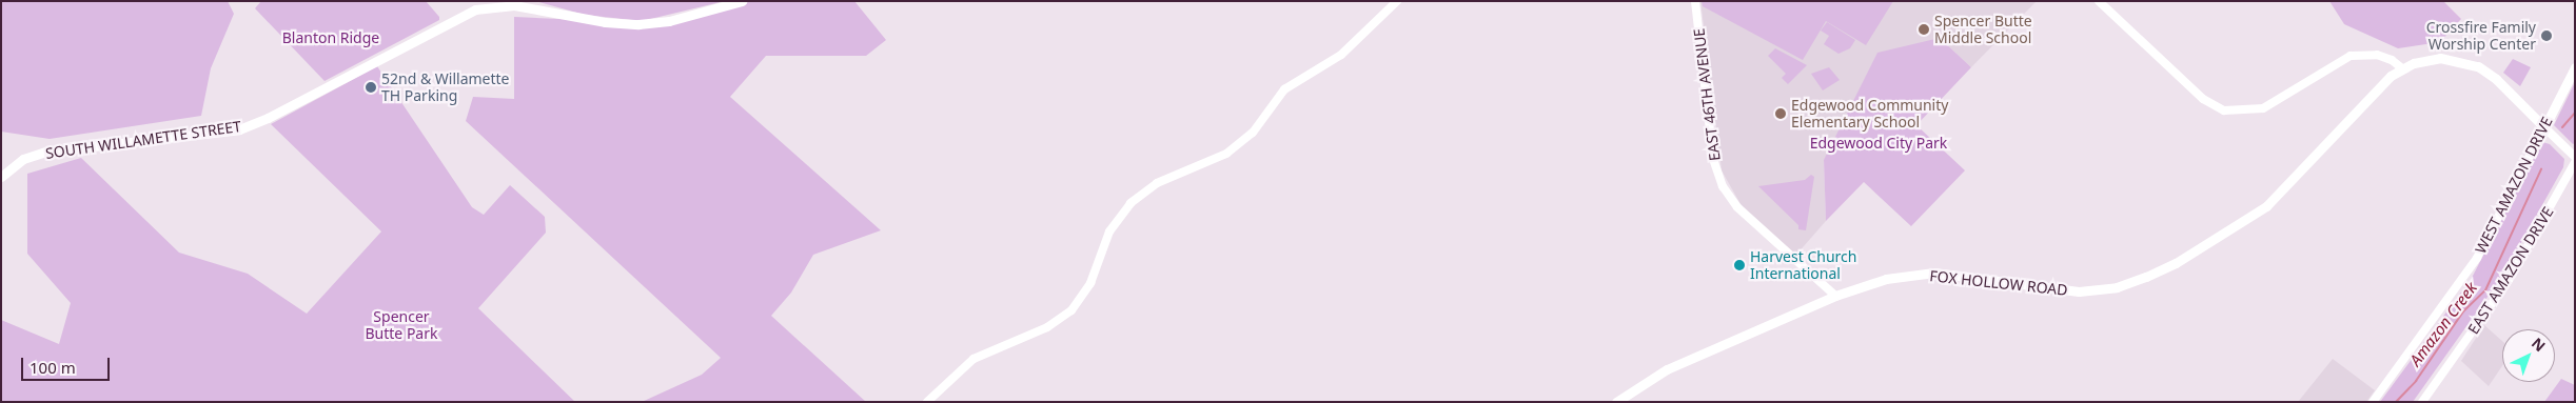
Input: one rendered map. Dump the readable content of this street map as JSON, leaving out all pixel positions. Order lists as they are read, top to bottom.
{
  "streets": {
    "main road": ["SOUTH WILLAMETTE STREET", "WEST AMAZON DRIVE", "FOX HOLLOW ROAD"],
    "street": ["EAST 46TH AVENUE", "EAST AMAZON DRIVE"]
  },
  "crossings": [
    ["EAST 46TH AVENUE", "FOX HOLLOW ROAD"],
    ["WEST AMAZON DRIVE", "FOX HOLLOW ROAD"]
  ],
  "water": ["Amazon Creek"],
  "parks": ["Blanton Ridge", "Edgewood City Park", "Spencer Butte Park"],
  "places": [
    "Spencer Butte Middle School",
    "Crossfire Family Worship Center",
    "52nd & Willamette TH Parking",
    "Edgewood Community Elementary School",
    "Harvest Church International"
  ],
  "scale_bar": "100 m",
  "north": "top right"
}
